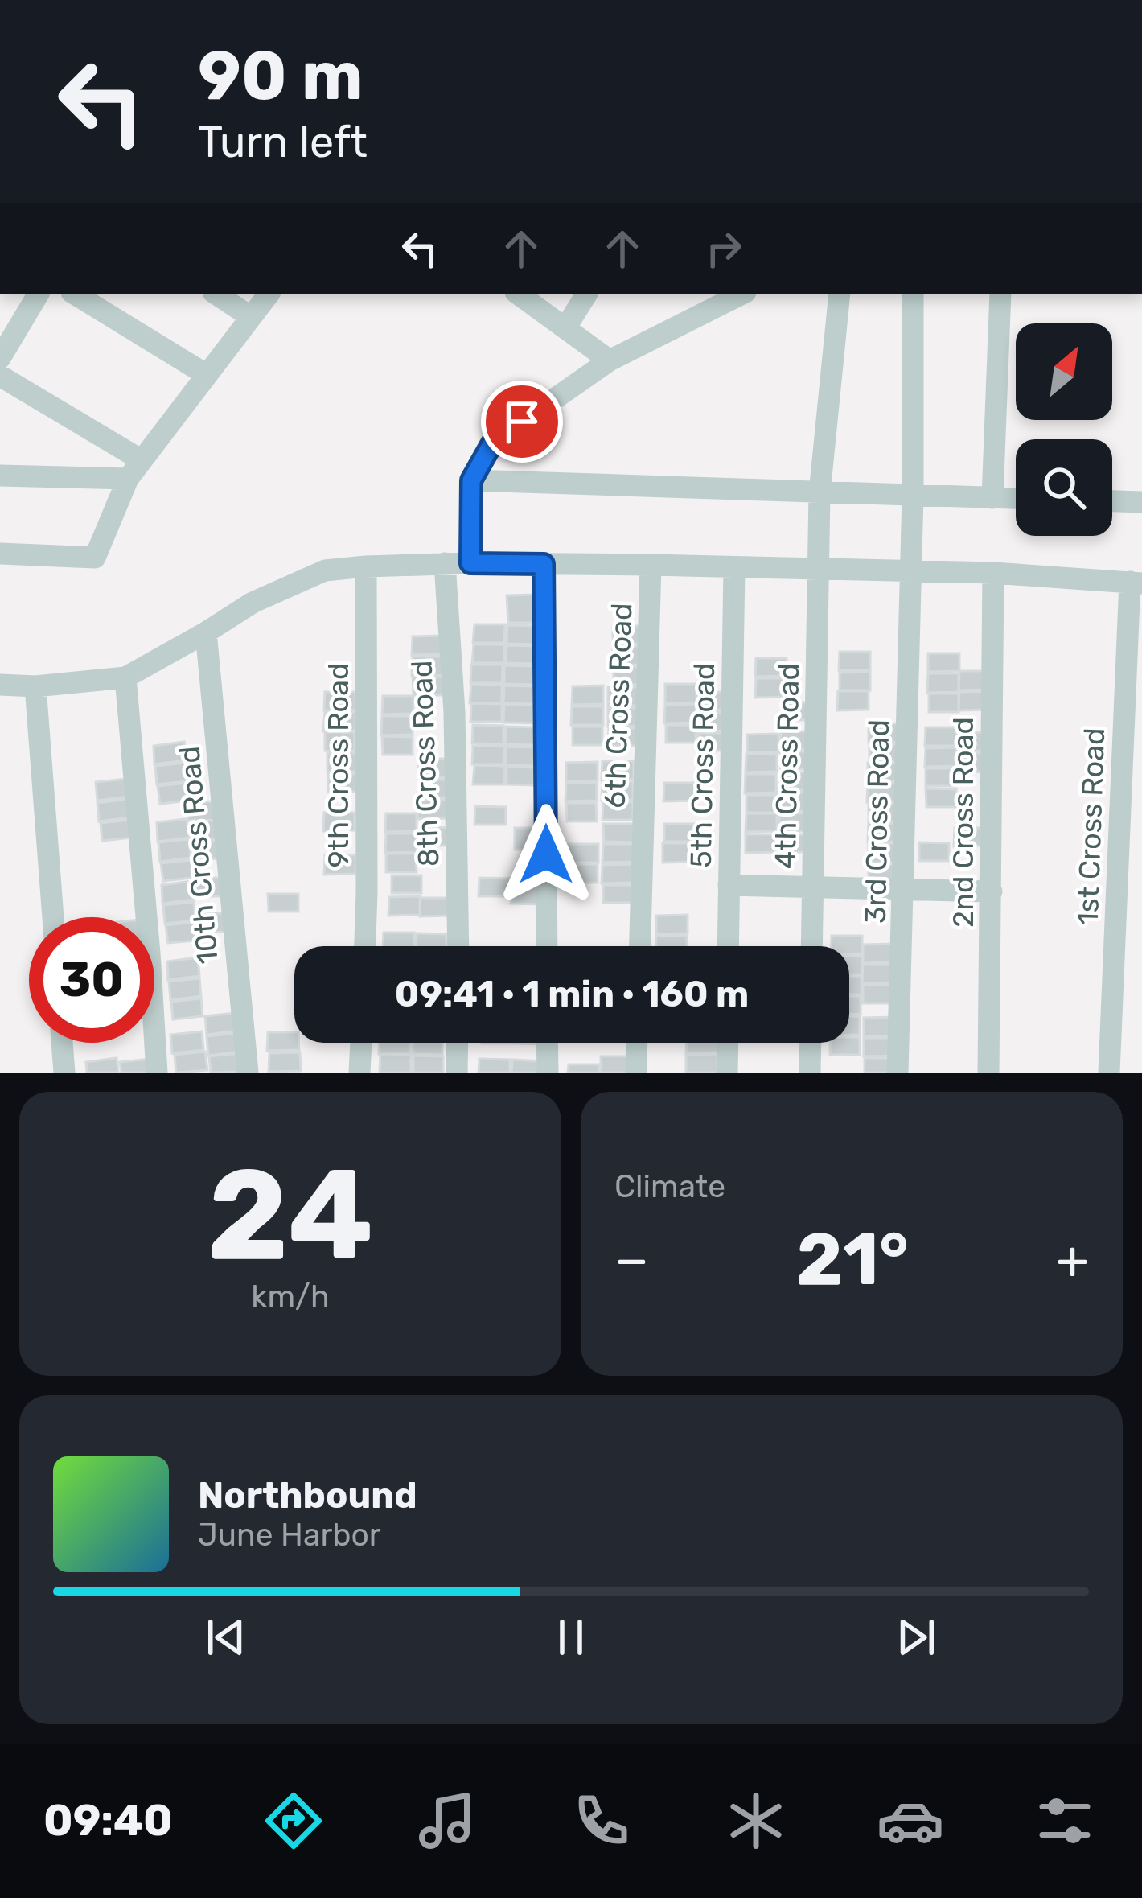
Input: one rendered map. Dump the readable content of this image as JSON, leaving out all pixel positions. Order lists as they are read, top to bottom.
{
  "streets": {
    "street": [
      "6th Cross Road",
      "8th Cross Road",
      "9th Cross Road",
      "5th Cross Road",
      "4th Cross Road",
      "3rd Cross Road",
      "2nd Cross Road",
      "1st Cross Road",
      "10th Cross Road"
    ]
  },
  "north": "top right",
  "page": {
    "turn": ["90 m", "Turn left"],
    "limit": "30",
    "trip": "09:41 · 1 min · 160 m",
    "tile": [
      ["24", "km/h"],
      "Climate"
    ],
    "heat": ["−", "21°", "+"],
    "song": ["Northbound", "June Harbor"],
    "tabs": "09:40"
  }
}
